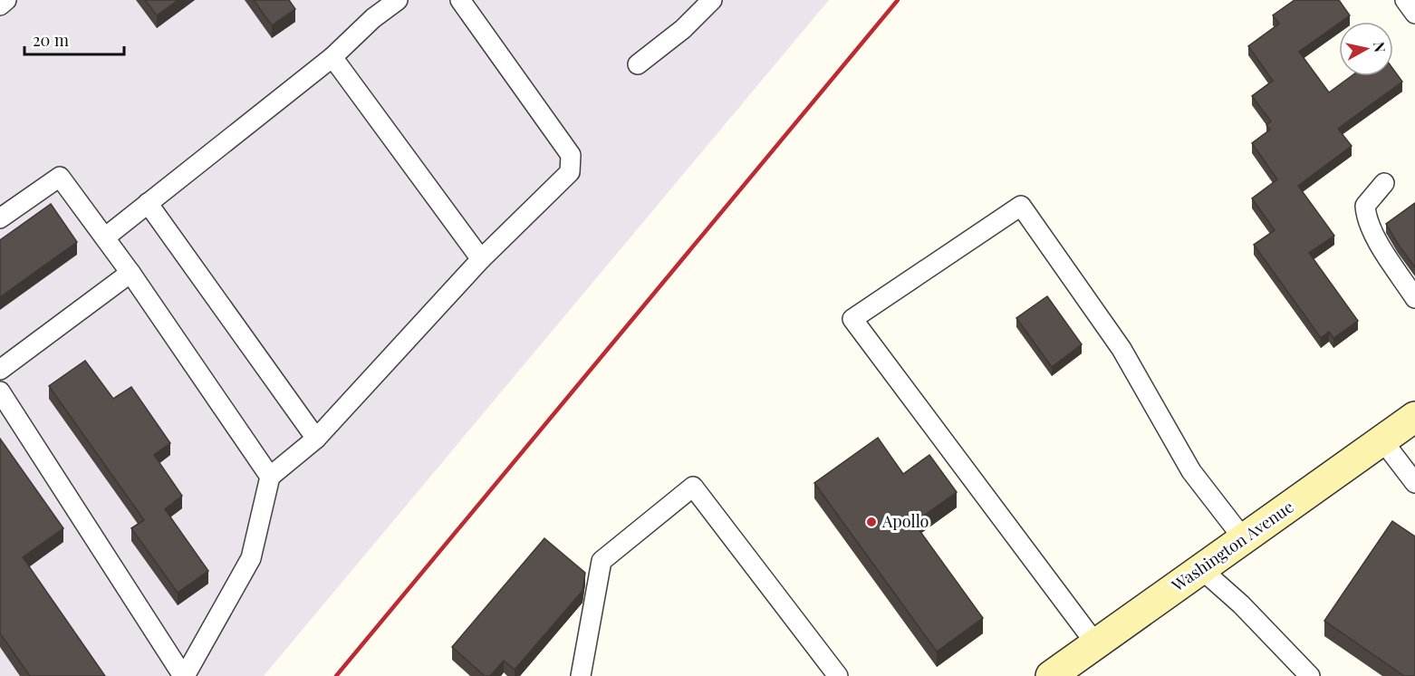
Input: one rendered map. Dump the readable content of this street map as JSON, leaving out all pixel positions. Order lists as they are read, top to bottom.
{
  "streets": {
    "main road": ["Washington Avenue"]
  },
  "places": ["Apollo"],
  "scale_bar": "20 m",
  "north": "right"
}
